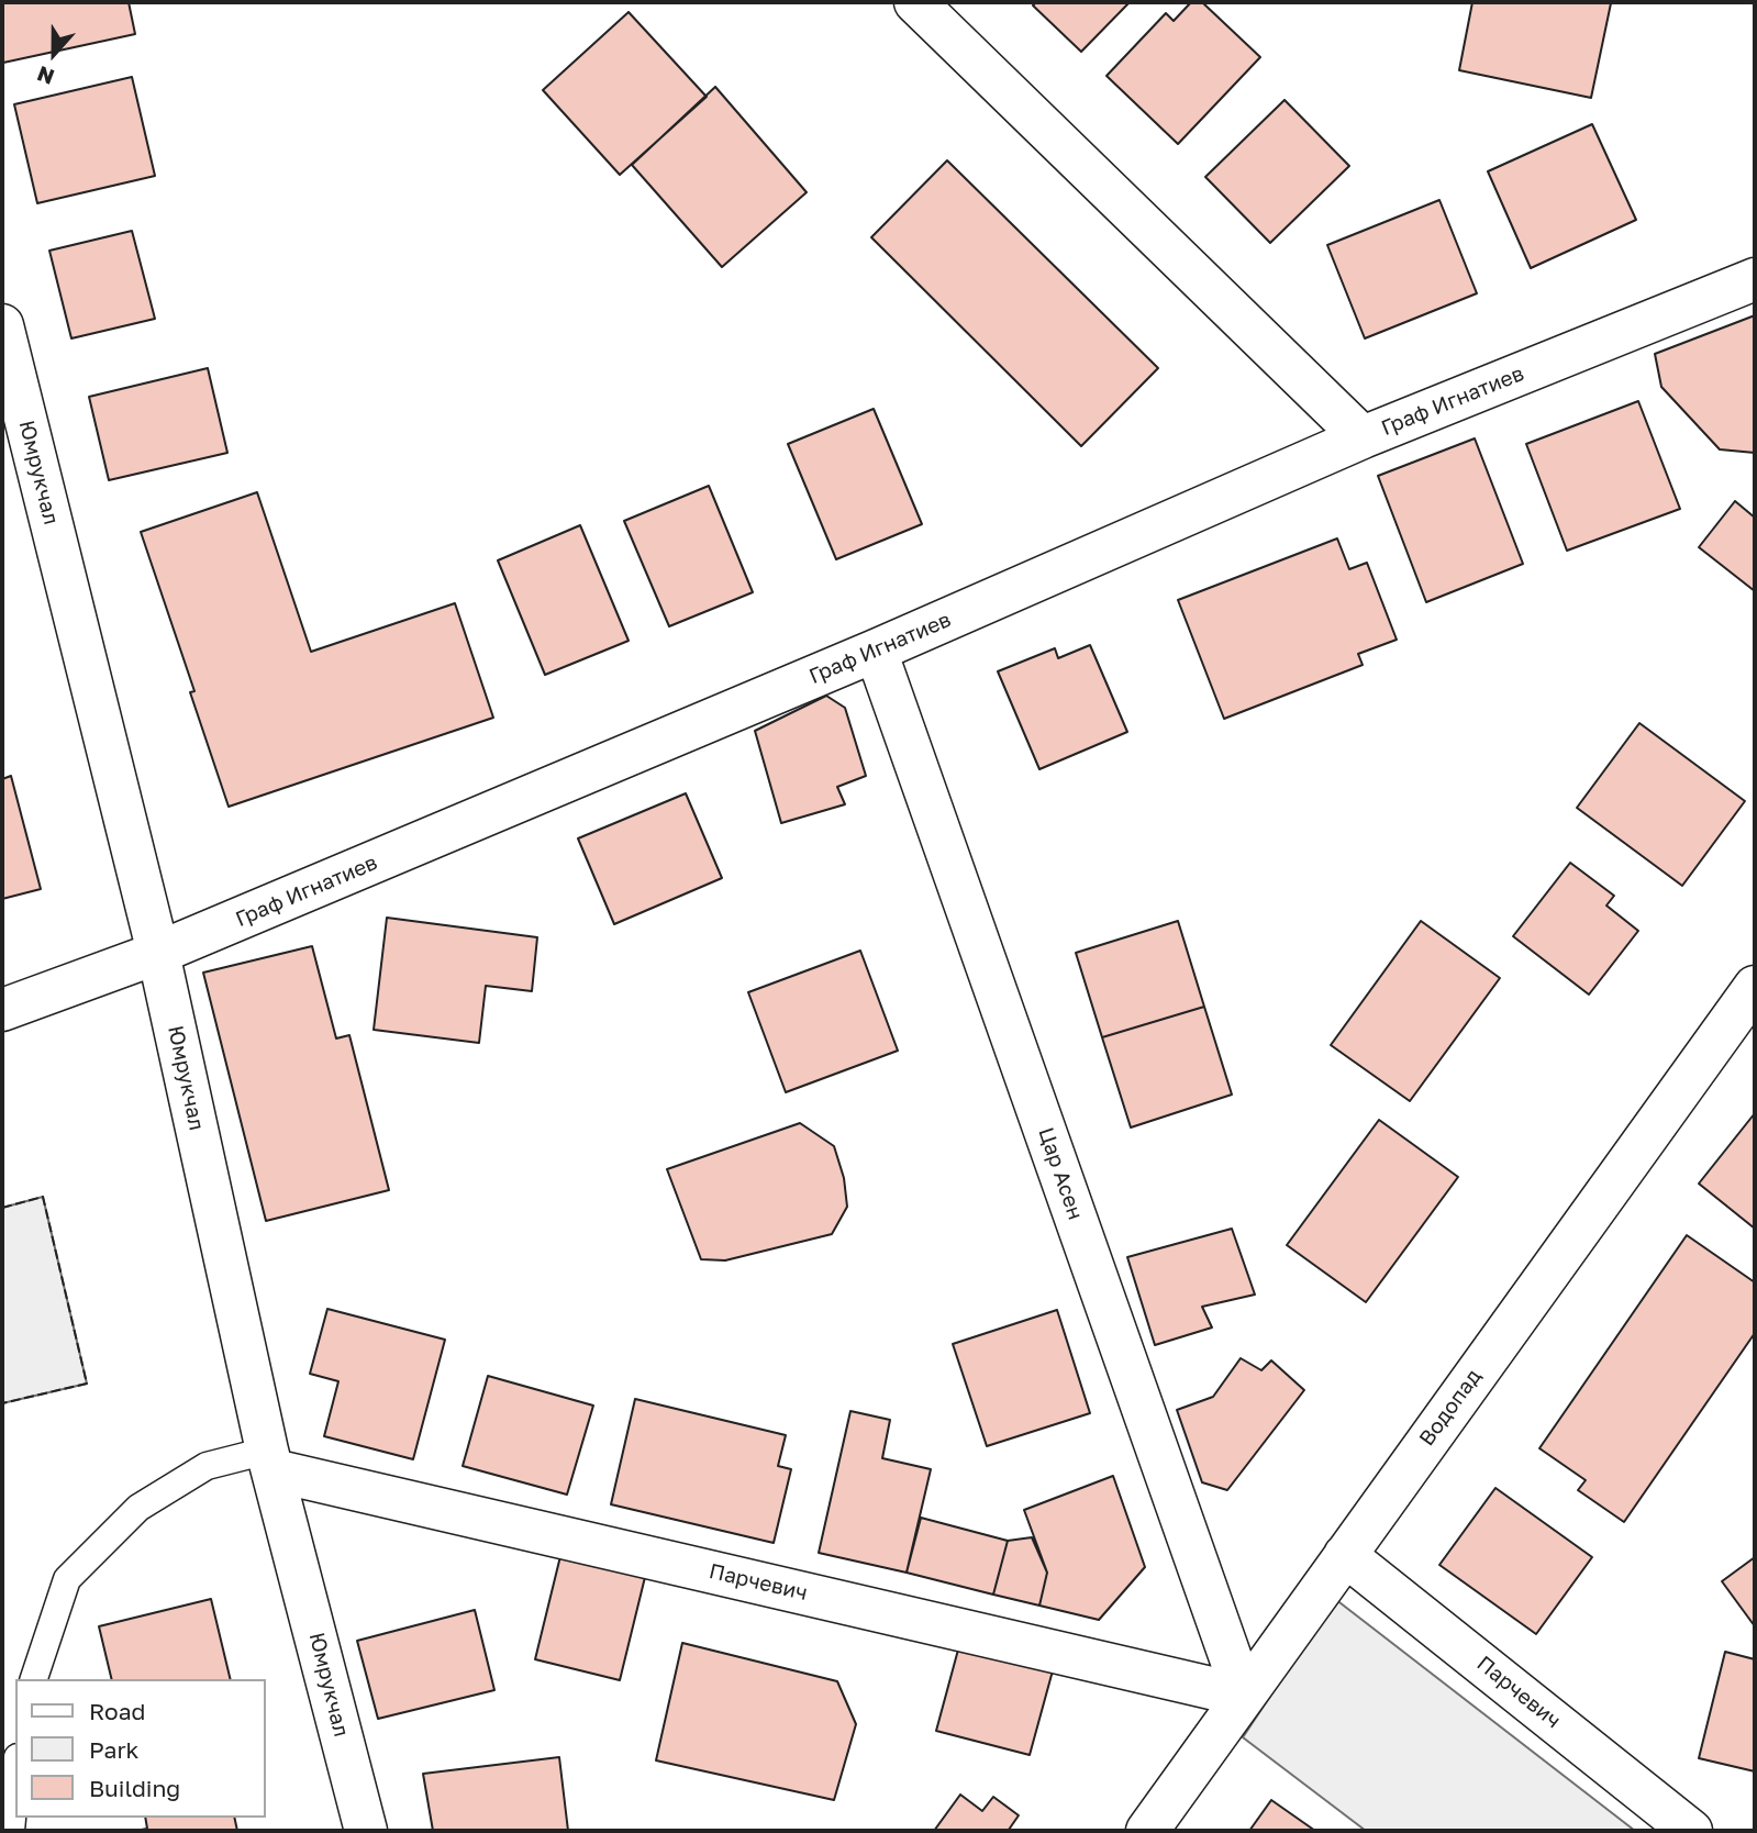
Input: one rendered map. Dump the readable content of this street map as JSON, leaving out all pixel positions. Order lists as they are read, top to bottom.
{
  "streets": {
    "street": [
      "Граф Игнатиев",
      "Юмрукчал",
      "Цар Асен",
      "Водопад",
      "Парчевич"
    ]
  },
  "crossings": [
    ["Граф Игнатиев", "Юмрукчал"],
    ["Граф Игнатиев", "Цар Асен"],
    ["Юмрукчал", "Парчевич"],
    ["Цар Асен", "Водопад"],
    ["Цар Асен", "Парчевич"],
    ["Водопад", "Парчевич"]
  ],
  "legend": ["Road", "Park", "Building"],
  "north": "bottom"
}
